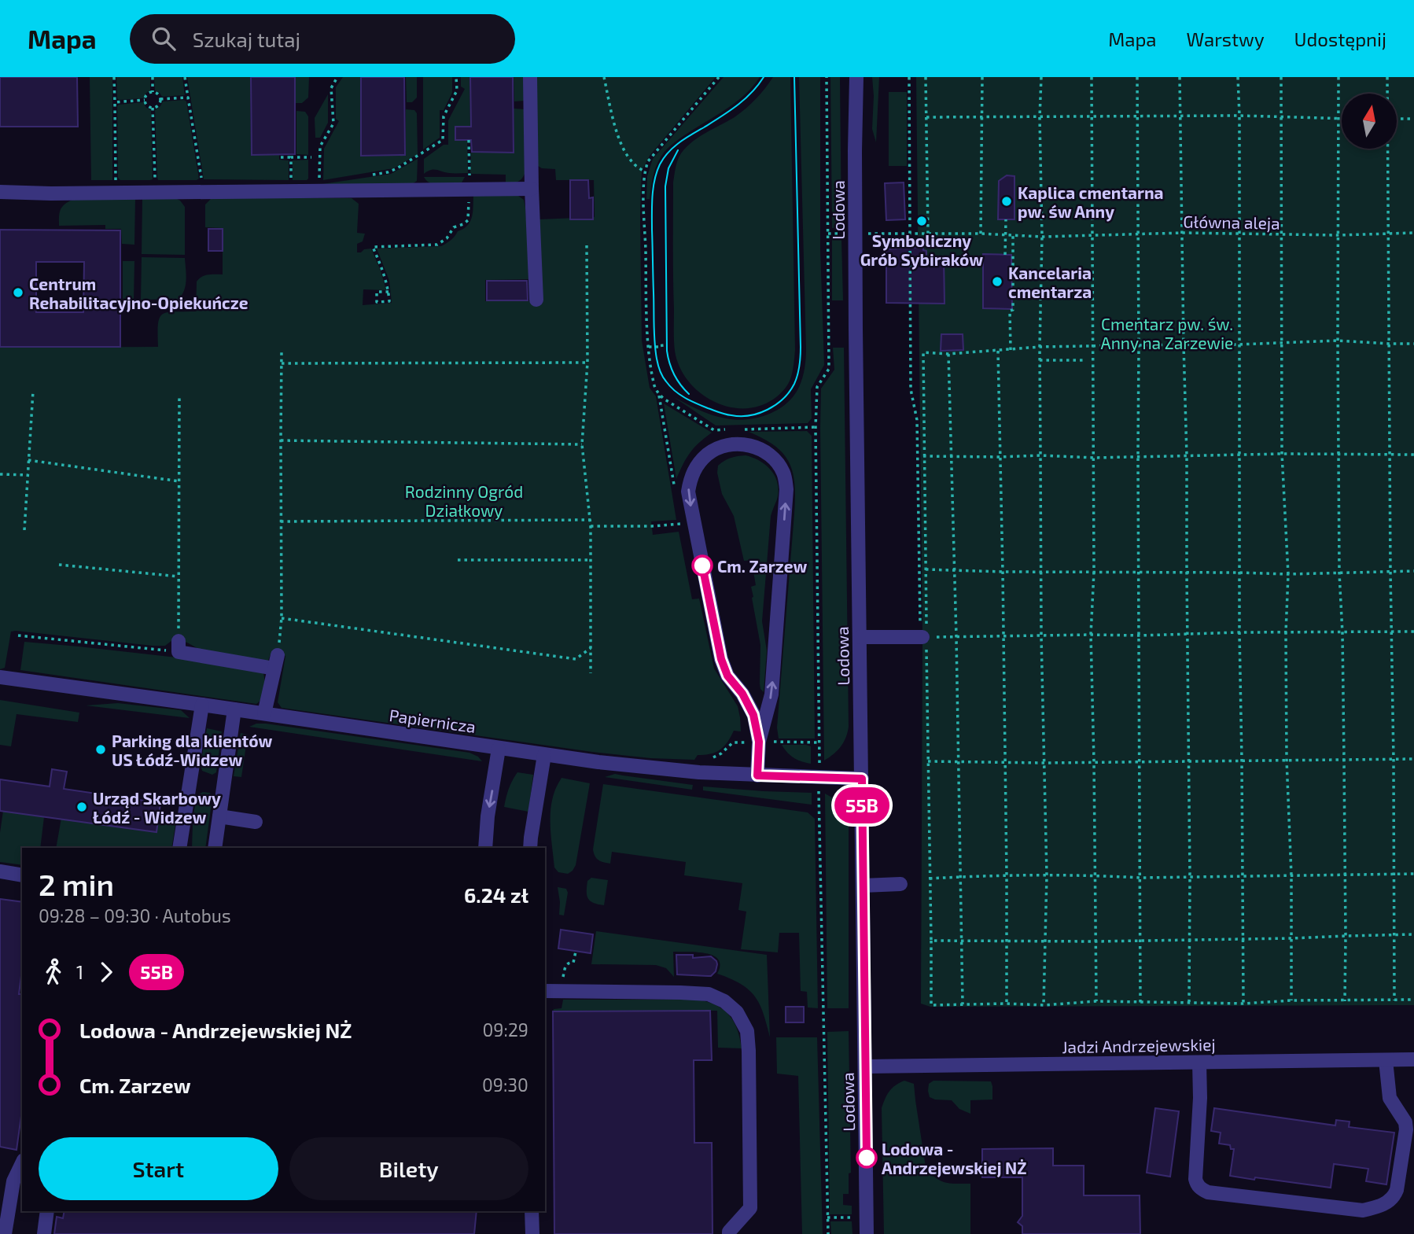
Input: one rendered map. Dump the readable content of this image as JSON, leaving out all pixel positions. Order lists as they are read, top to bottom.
{
  "streets": {
    "street": ["Lodowa", "Papiernicza", "Jadzi Andrzejewskiej"],
    "path": ["Główna aleja"]
  },
  "crossings": [
    ["Lodowa", "Papiernicza"],
    ["Lodowa", "Jadzi Andrzejewskiej"]
  ],
  "parks": ["Cmentarz pw. św. Anny na Zarzewie", "Rodzinny Ogród Działkowy"],
  "places": [
    "Kaplica cmentarna pw. św Anny",
    "Symboliczny Grób Sybiraków",
    "Kancelaria cmentarza",
    "Centrum Rehabilitacyjno-Opiekuńcze",
    "Cm. Zarzew",
    "Parking dla klientów US Łódź-Widzew",
    "Urząd Skarbowy Łódź - Widzew",
    "Lodowa - Andrzejewskiej NŻ"
  ],
  "lines": ["bus line 55B"],
  "north": "top",
  "page": {
    "header": "Mapa",
    "search": "Szukaj tutaj",
    "nav": ["Mapa", "Warstwy", "Udostępnij"],
    "on_map": "55B",
    "heading": ["2 min", "09:28 – 09:30 · Autobus", "6.24 zł"],
    "legs": ["1", "55B"],
    "list": [
      {
        "name": "Lodowa - Andrzejewskiej NŻ",
        "value": "09:29"
      },
      {
        "name": "Cm. Zarzew",
        "value": "09:30"
      }
    ],
    "buttons": ["Start", "Bilety"]
  }
}
